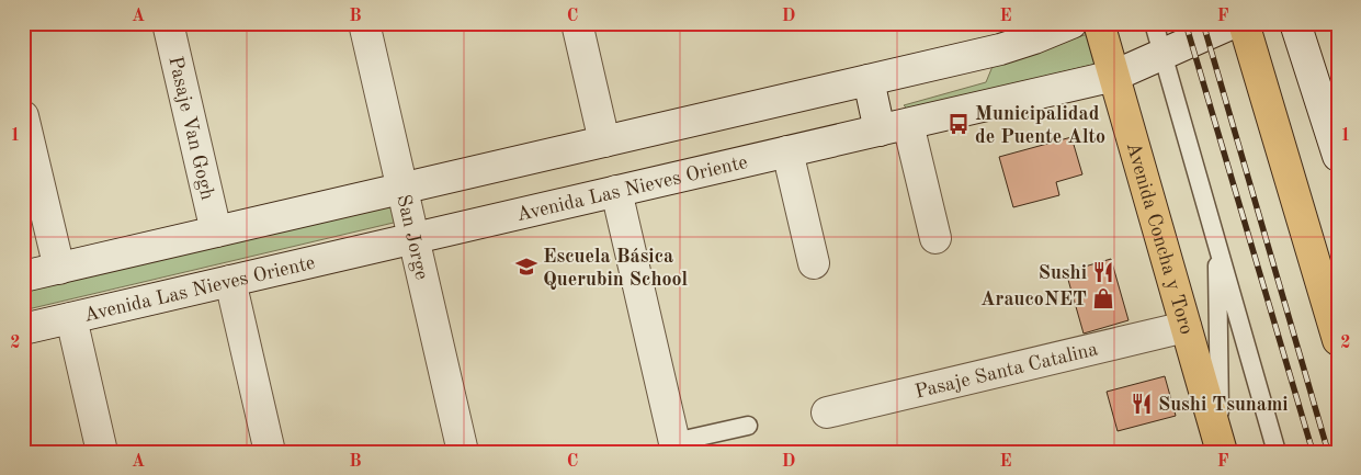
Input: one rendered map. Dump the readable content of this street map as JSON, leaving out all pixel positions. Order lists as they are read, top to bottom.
{
  "streets": {
    "main road": ["Avenida Concha y Toro"],
    "street": [
      "Pasaje Van Gogh",
      "Avenida Las Nieves Oriente",
      "San Jorge",
      "Pasaje Santa Catalina"
    ]
  },
  "crossings": [
    ["Avenida Las Nieves Oriente", "Avenida Concha y Toro"],
    ["Avenida Las Nieves Oriente", "San Jorge"],
    ["Avenida Concha y Toro", "Pasaje Santa Catalina"]
  ],
  "places": {
    "bus stop": ["Municipalidad de Puente Alto"],
    "school or university": ["Escuela Básica Querubin School"],
    "restaurant": ["Sushi", "Sushi Tsunami"],
    "shop": ["AraucoNET"]
  },
  "grid": {
    "columns": [
      "A",
      "B",
      "C",
      "D",
      "E",
      "F"
    ],
    "rows": ["1", "2"]
  }
}
